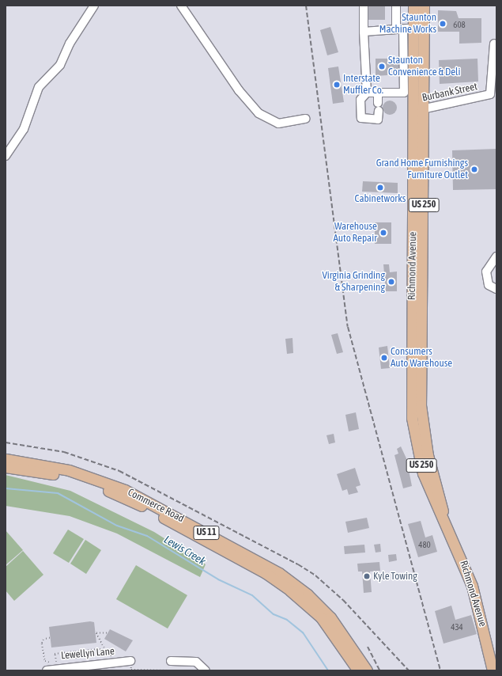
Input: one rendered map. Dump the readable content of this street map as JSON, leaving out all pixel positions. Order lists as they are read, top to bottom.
{
  "streets": {
    "main road": [
      "US 250",
      "Richmond Avenue",
      "Commerce Road",
      "US 11"
    ],
    "street": ["Burbank Street", "Lewellyn Lane"]
  },
  "crossings": [
    ["Burbank Street", "Richmond Avenue"]
  ],
  "water": ["Lewis Creek"],
  "places": [
    "Staunton Machine Works",
    "Staunton Convenience & Deli",
    "Interstate Muffler Co.",
    "Grand Home Furnishings Furniture Outlet",
    "Cabinetworks",
    "Warehouse Auto Repair",
    "Virginia Grinding & Sharpening",
    "Consumers Auto Warehouse",
    "Kyle Towing"
  ],
  "house_numbers": ["608", "480", "434"]
}
